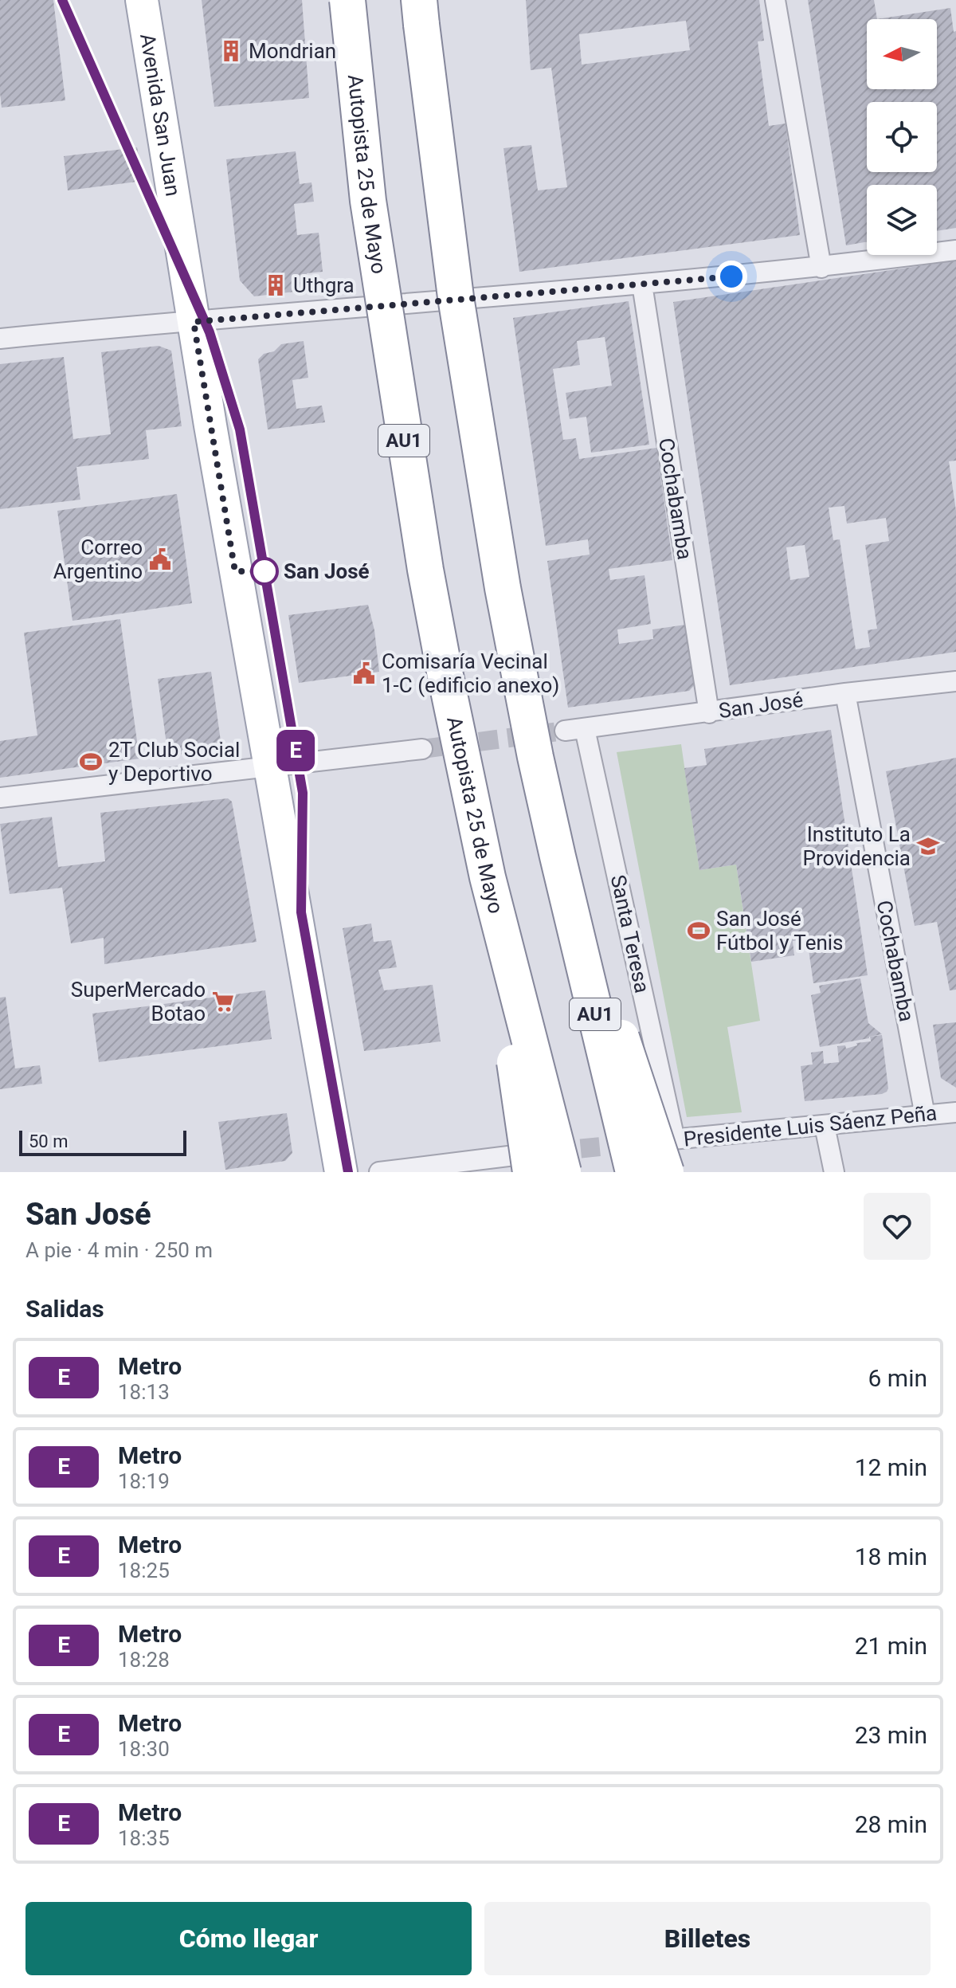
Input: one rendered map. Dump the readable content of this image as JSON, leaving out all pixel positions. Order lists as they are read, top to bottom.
{
  "streets": {
    "highway": ["Autopista 25 de Mayo", "AU1"],
    "main road": ["Avenida San Juan"],
    "street": [
      "Cochabamba",
      "San José",
      "Santa Teresa",
      "Presidente Luis Sáenz Peña"
    ]
  },
  "crossings": [
    ["Cochabamba", "San José"],
    ["Cochabamba", "Presidente Luis Sáenz Peña"],
    ["San José", "Santa Teresa"],
    ["Santa Teresa", "Presidente Luis Sáenz Peña"]
  ],
  "places": {
    "building": ["Mondrian", "Uthgra"],
    "public building": ["Correo Argentino", "Comisaría Vecinal 1-C (edificio anexo)"],
    "other": ["San José"],
    "sports": ["2T Club Social y Deportivo", "San José Fútbol y Tenis"],
    "school or university": ["Instituto La Providencia"],
    "supermarket": ["SuperMercado Botao"]
  },
  "lines": ["metro line E"],
  "scale_bar": "50 m",
  "north": "left",
  "page": {
    "on_map": "E",
    "scale": "50 m",
    "heading": [
      ["San José", "A pie · 4 min · 250 m"],
      "Salidas"
    ],
    "list": [
      {
        "mark": "E",
        "name": "Metro",
        "note": "18:13",
        "value": "6 min"
      },
      {
        "mark": "E",
        "name": "Metro",
        "note": "18:19",
        "value": "12 min"
      },
      {
        "mark": "E",
        "name": "Metro",
        "note": "18:25",
        "value": "18 min"
      },
      {
        "mark": "E",
        "name": "Metro",
        "note": "18:28",
        "value": "21 min"
      },
      {
        "mark": "E",
        "name": "Metro",
        "note": "18:30",
        "value": "23 min"
      },
      {
        "mark": "E",
        "name": "Metro",
        "note": "18:35",
        "value": "28 min"
      }
    ],
    "buttons": ["Cómo llegar", "Billetes"]
  }
}
